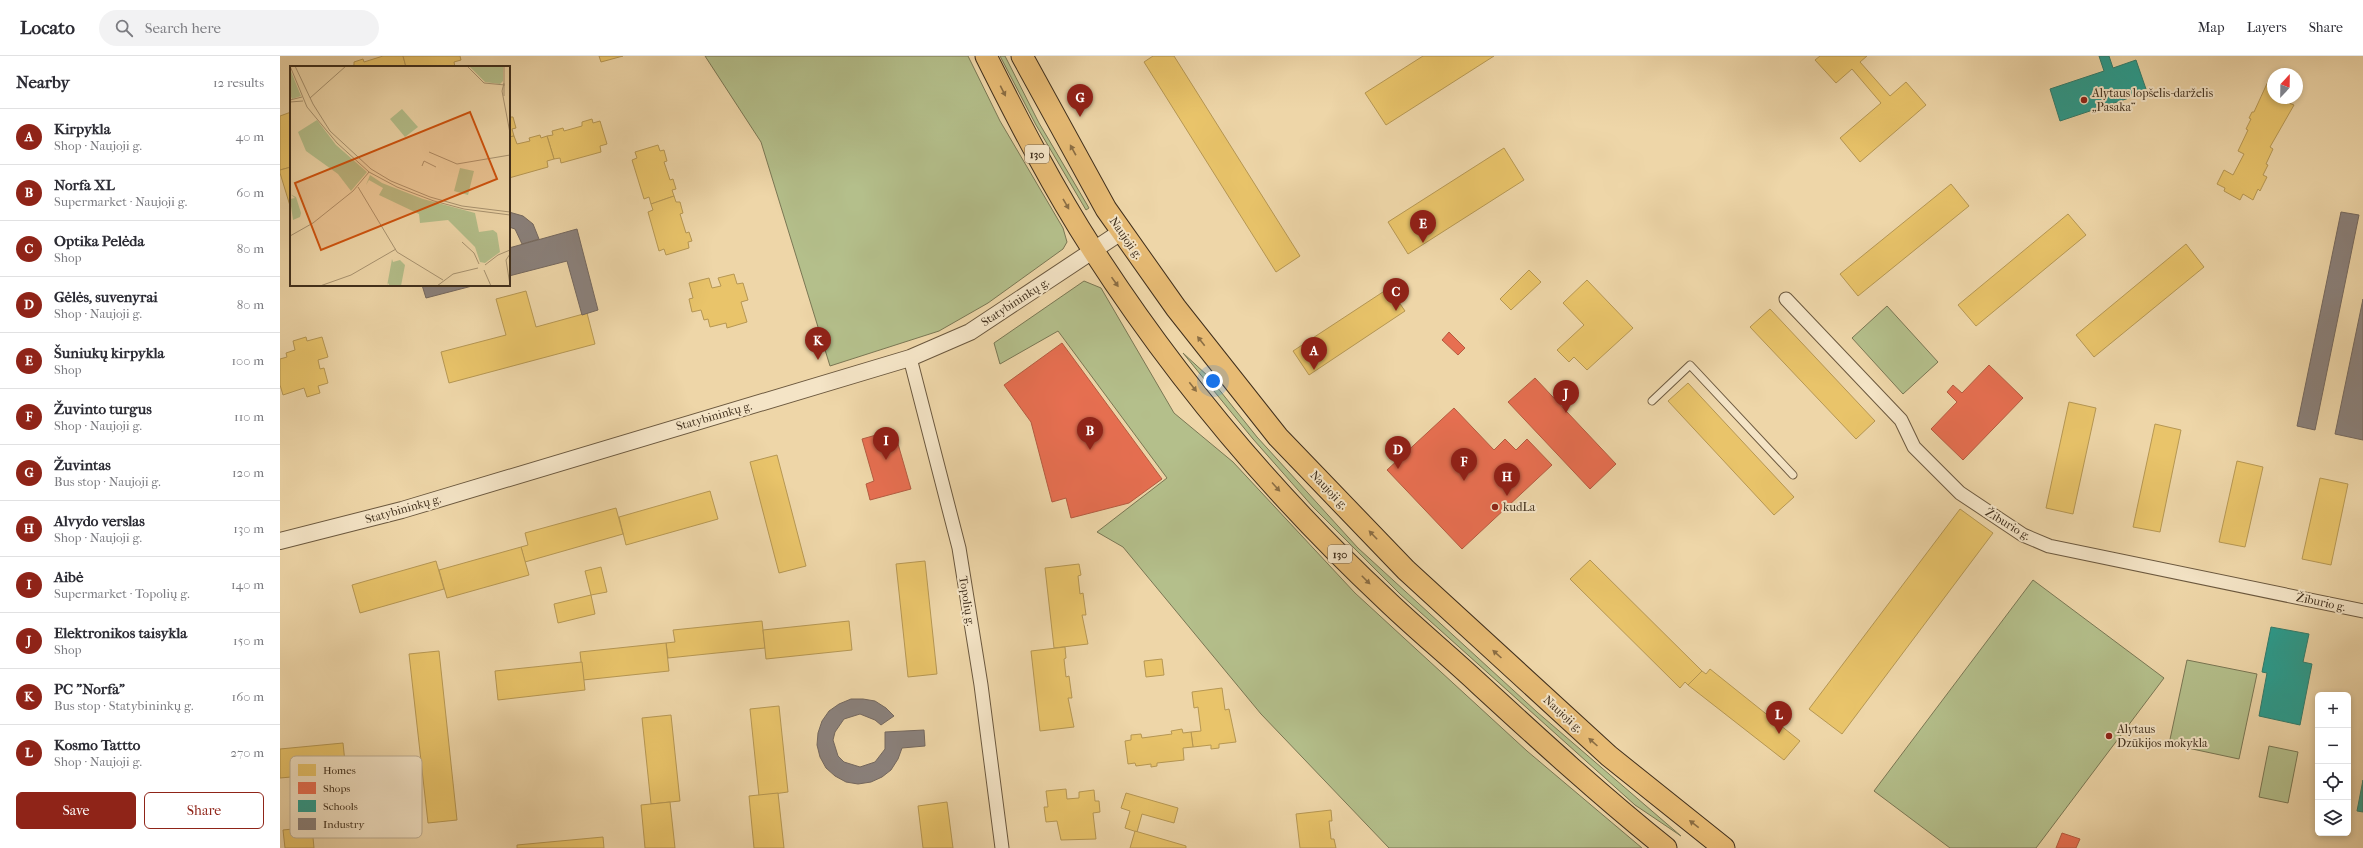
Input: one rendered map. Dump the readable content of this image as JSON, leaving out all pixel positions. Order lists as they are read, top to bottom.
{
  "streets": {
    "main road": ["130", "Naujoji g."],
    "street": ["Statybininkų g.", "Žiburio g.", "Topolių g."]
  },
  "crossings": [
    ["130", "Statybininkų g."],
    ["Naujoji g.", "Statybininkų g."],
    ["Statybininkų g.", "Topolių g."]
  ],
  "places": ["Alytaus lopšelis-darželis „Pasaka“", "kudLa", "Alytaus Dzūkijos mokykla"],
  "legend": [
    "Homes",
    "Shops",
    "Schools",
    "Industry"
  ],
  "north": "top",
  "page": {
    "header": "Locato",
    "search": "Search here",
    "nav": ["Map", "Layers", "Share"],
    "heading": ["Nearby", "12 results"],
    "pins": [
      "G",
      "E",
      "C",
      "K",
      "A",
      "J",
      "B",
      "I",
      "D",
      "F",
      "H",
      "L"
    ],
    "list": [
      {
        "mark": "A",
        "name": "Kirpykla",
        "note": "Shop · Naujoji g.",
        "value": "40 m"
      },
      {
        "mark": "B",
        "name": "Norfa XL",
        "note": "Supermarket · Naujoji g.",
        "value": "60 m"
      },
      {
        "mark": "C",
        "name": "Optika Pelėda",
        "note": "Shop",
        "value": "80 m"
      },
      {
        "mark": "D",
        "name": "Gėlės, suvenyrai",
        "note": "Shop · Naujoji g.",
        "value": "80 m"
      },
      {
        "mark": "E",
        "name": "Šuniukų kirpykla",
        "note": "Shop",
        "value": "100 m"
      },
      {
        "mark": "F",
        "name": "Žuvinto turgus",
        "note": "Shop · Naujoji g.",
        "value": "110 m"
      },
      {
        "mark": "G",
        "name": "Žuvintas",
        "note": "Bus stop · Naujoji g.",
        "value": "120 m"
      },
      {
        "mark": "H",
        "name": "Alvydo verslas",
        "note": "Shop · Naujoji g.",
        "value": "130 m"
      },
      {
        "mark": "I",
        "name": "Aibė",
        "note": "Supermarket · Topolių g.",
        "value": "140 m"
      },
      {
        "mark": "J",
        "name": "Elektronikos taisykla",
        "note": "Shop",
        "value": "150 m"
      },
      {
        "mark": "K",
        "name": "PC \"Norfa\"",
        "note": "Bus stop · Statybininkų g.",
        "value": "160 m"
      },
      {
        "mark": "L",
        "name": "Kosmo Tattto",
        "note": "Shop · Naujoji g.",
        "value": "270 m"
      }
    ],
    "map_buttons": ["+", "−"],
    "buttons": ["Save", "Share"]
  }
}
